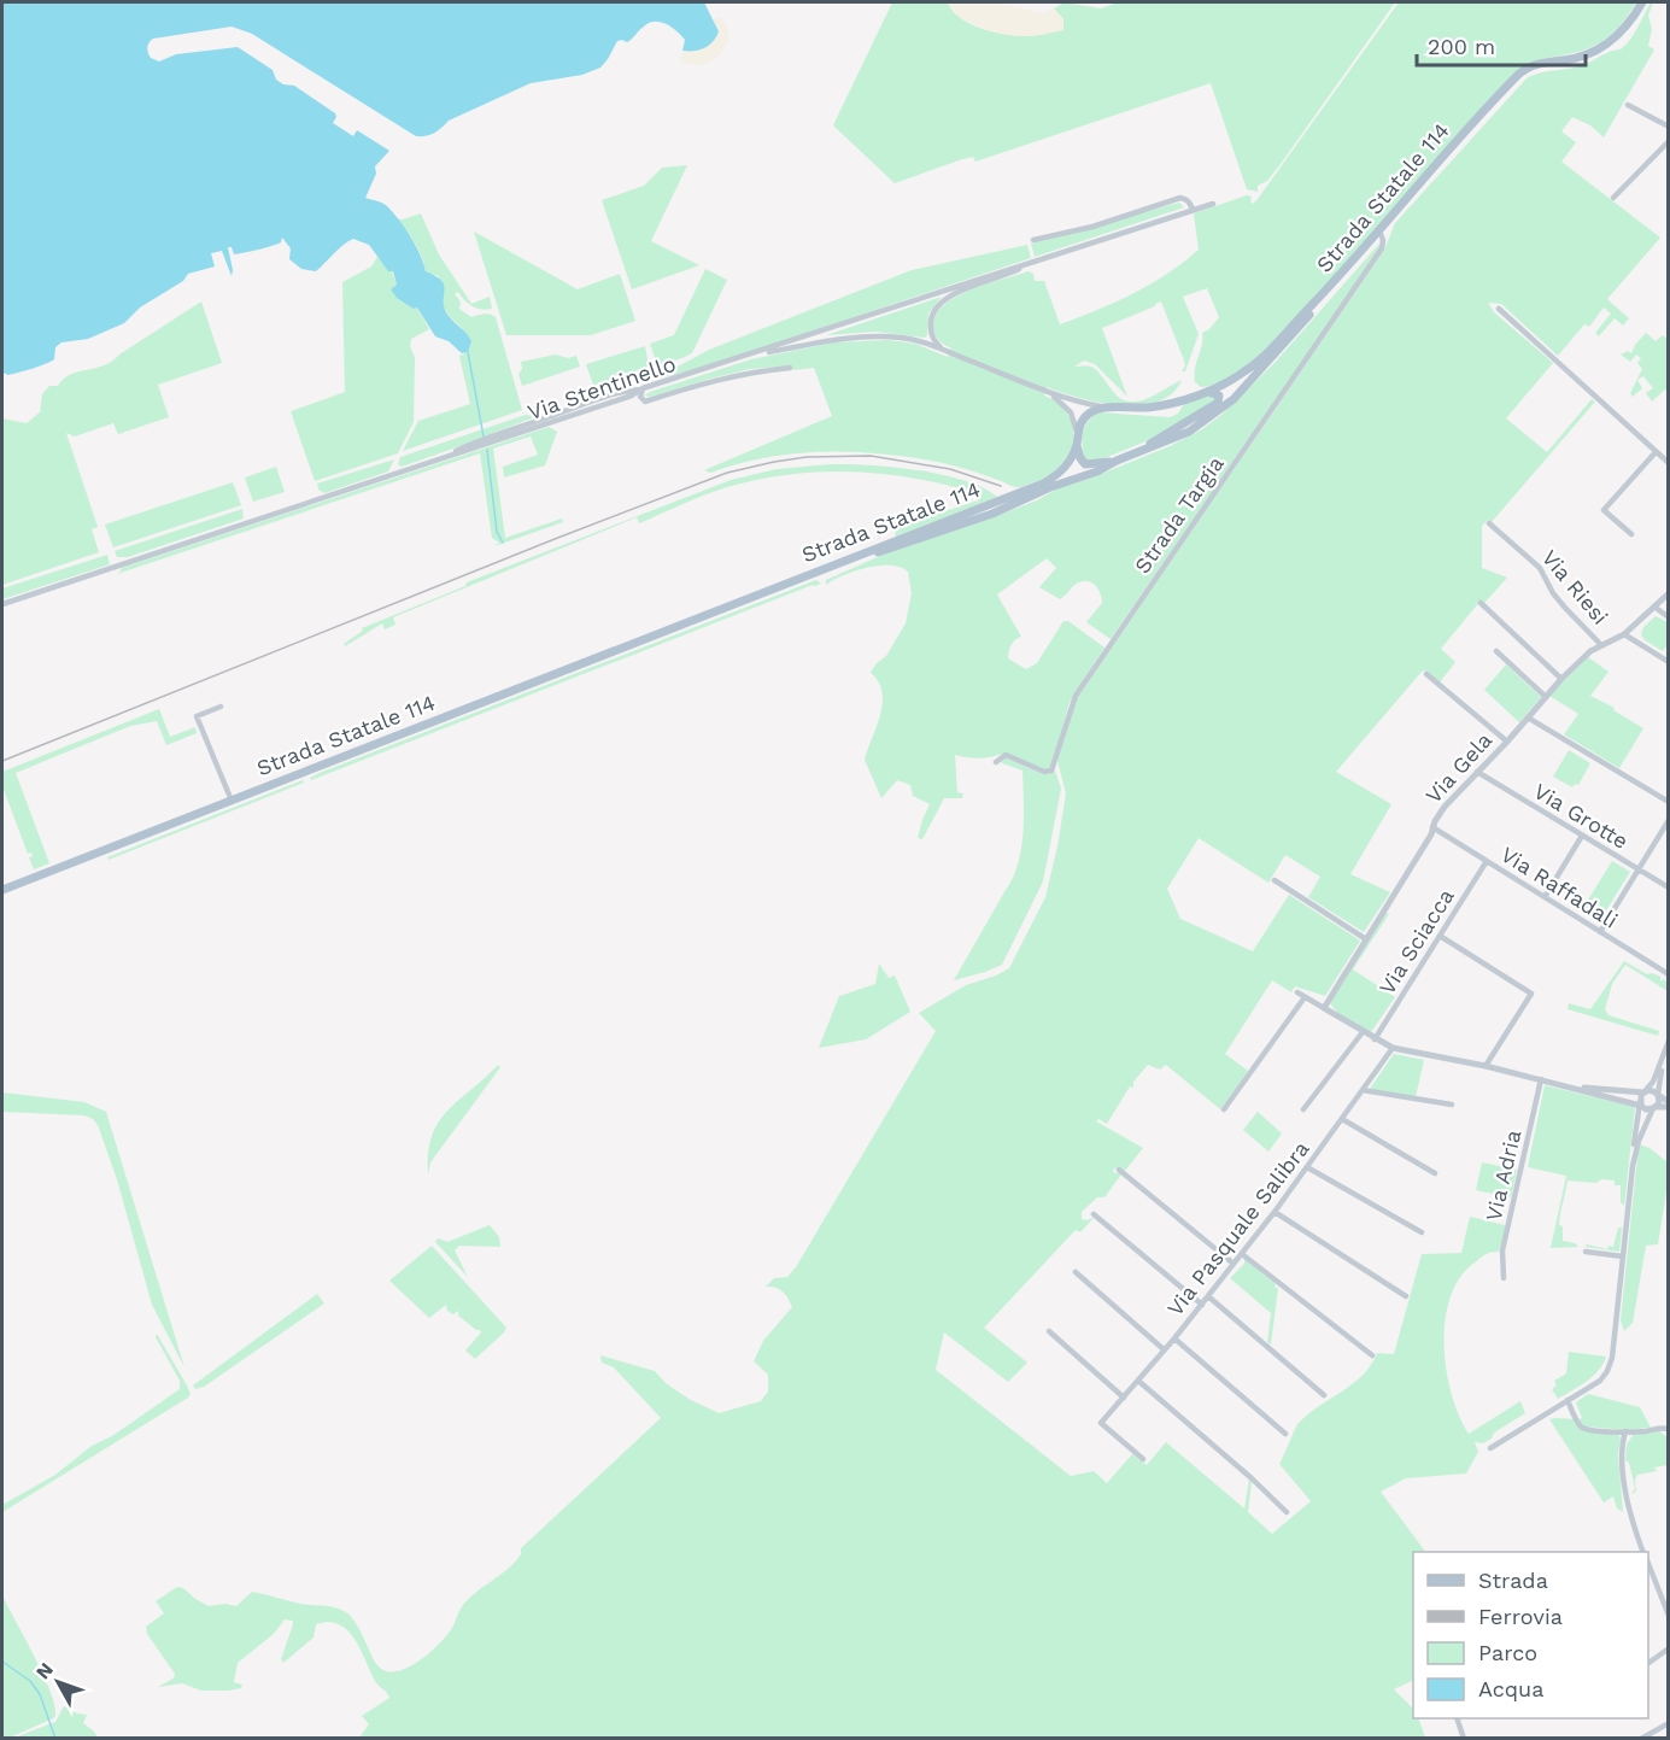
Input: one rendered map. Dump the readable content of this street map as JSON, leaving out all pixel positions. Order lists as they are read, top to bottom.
{
  "streets": {
    "main road": ["Strada Statale 114"],
    "street": [
      "Via Stentinello",
      "Strada Targia",
      "Via Riesi",
      "Via Gela",
      "Via Grotte",
      "Via Raffadali",
      "Via Sciacca",
      "Via Adria",
      "Via Pasquale Salibra"
    ]
  },
  "crossings": [
    ["Strada Statale 114", "Strada Targia"],
    ["Via Riesi", "Via Gela"],
    ["Via Gela", "Via Grotte"],
    ["Via Gela", "Via Raffadali"],
    ["Via Raffadali", "Via Sciacca"]
  ],
  "legend": [
    "Strada",
    "Ferrovia",
    "Parco",
    "Acqua"
  ],
  "scale_bar": "200 m",
  "north": "top left"
}
